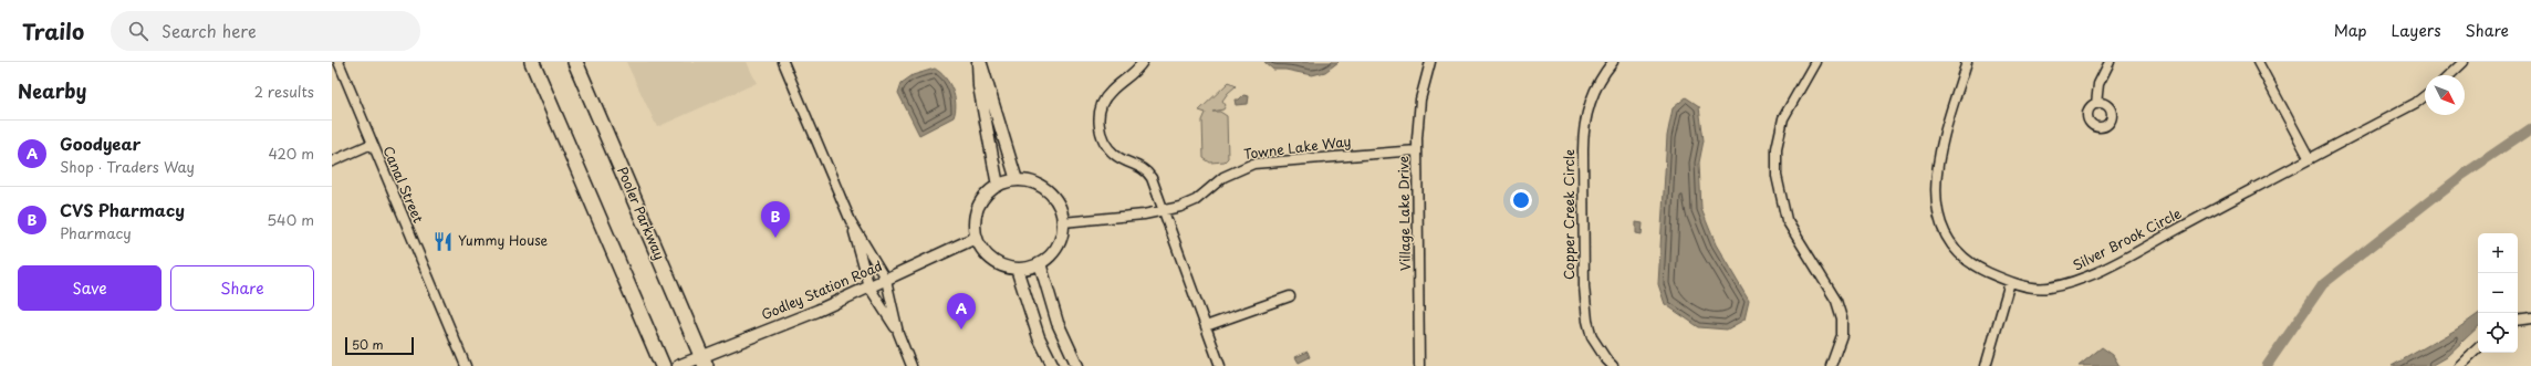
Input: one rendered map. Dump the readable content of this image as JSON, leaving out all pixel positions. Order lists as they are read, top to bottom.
{
  "streets": {
    "main road": ["Pooler Parkway"],
    "street": [
      "Towne Lake Way",
      "Canal Street",
      "Village Lake Drive",
      "Copper Creek Circle",
      "Silver Brook Circle",
      "Godley Station Road"
    ]
  },
  "crossings": [
    ["Towne Lake Way", "Village Lake Drive"],
    ["Towne Lake Way", "Godley Station Road"],
    ["Pooler Parkway", "Godley Station Road"]
  ],
  "places": {
    "restaurant": ["Yummy House"]
  },
  "scale_bar": "50 m",
  "north": "bottom right",
  "page": {
    "header": "Trailo",
    "search": "Search here",
    "nav": ["Map", "Layers", "Share"],
    "heading": ["Nearby", "2 results"],
    "list": [
      {
        "mark": "A",
        "name": "Goodyear",
        "note": "Shop · Traders Way",
        "value": "420 m"
      },
      {
        "mark": "B",
        "name": "CVS Pharmacy",
        "note": "Pharmacy",
        "value": "540 m"
      }
    ],
    "pins": ["B", "A"],
    "map_buttons": ["+", "−"],
    "buttons": ["Save", "Share"],
    "scale": "50 m"
  }
}
